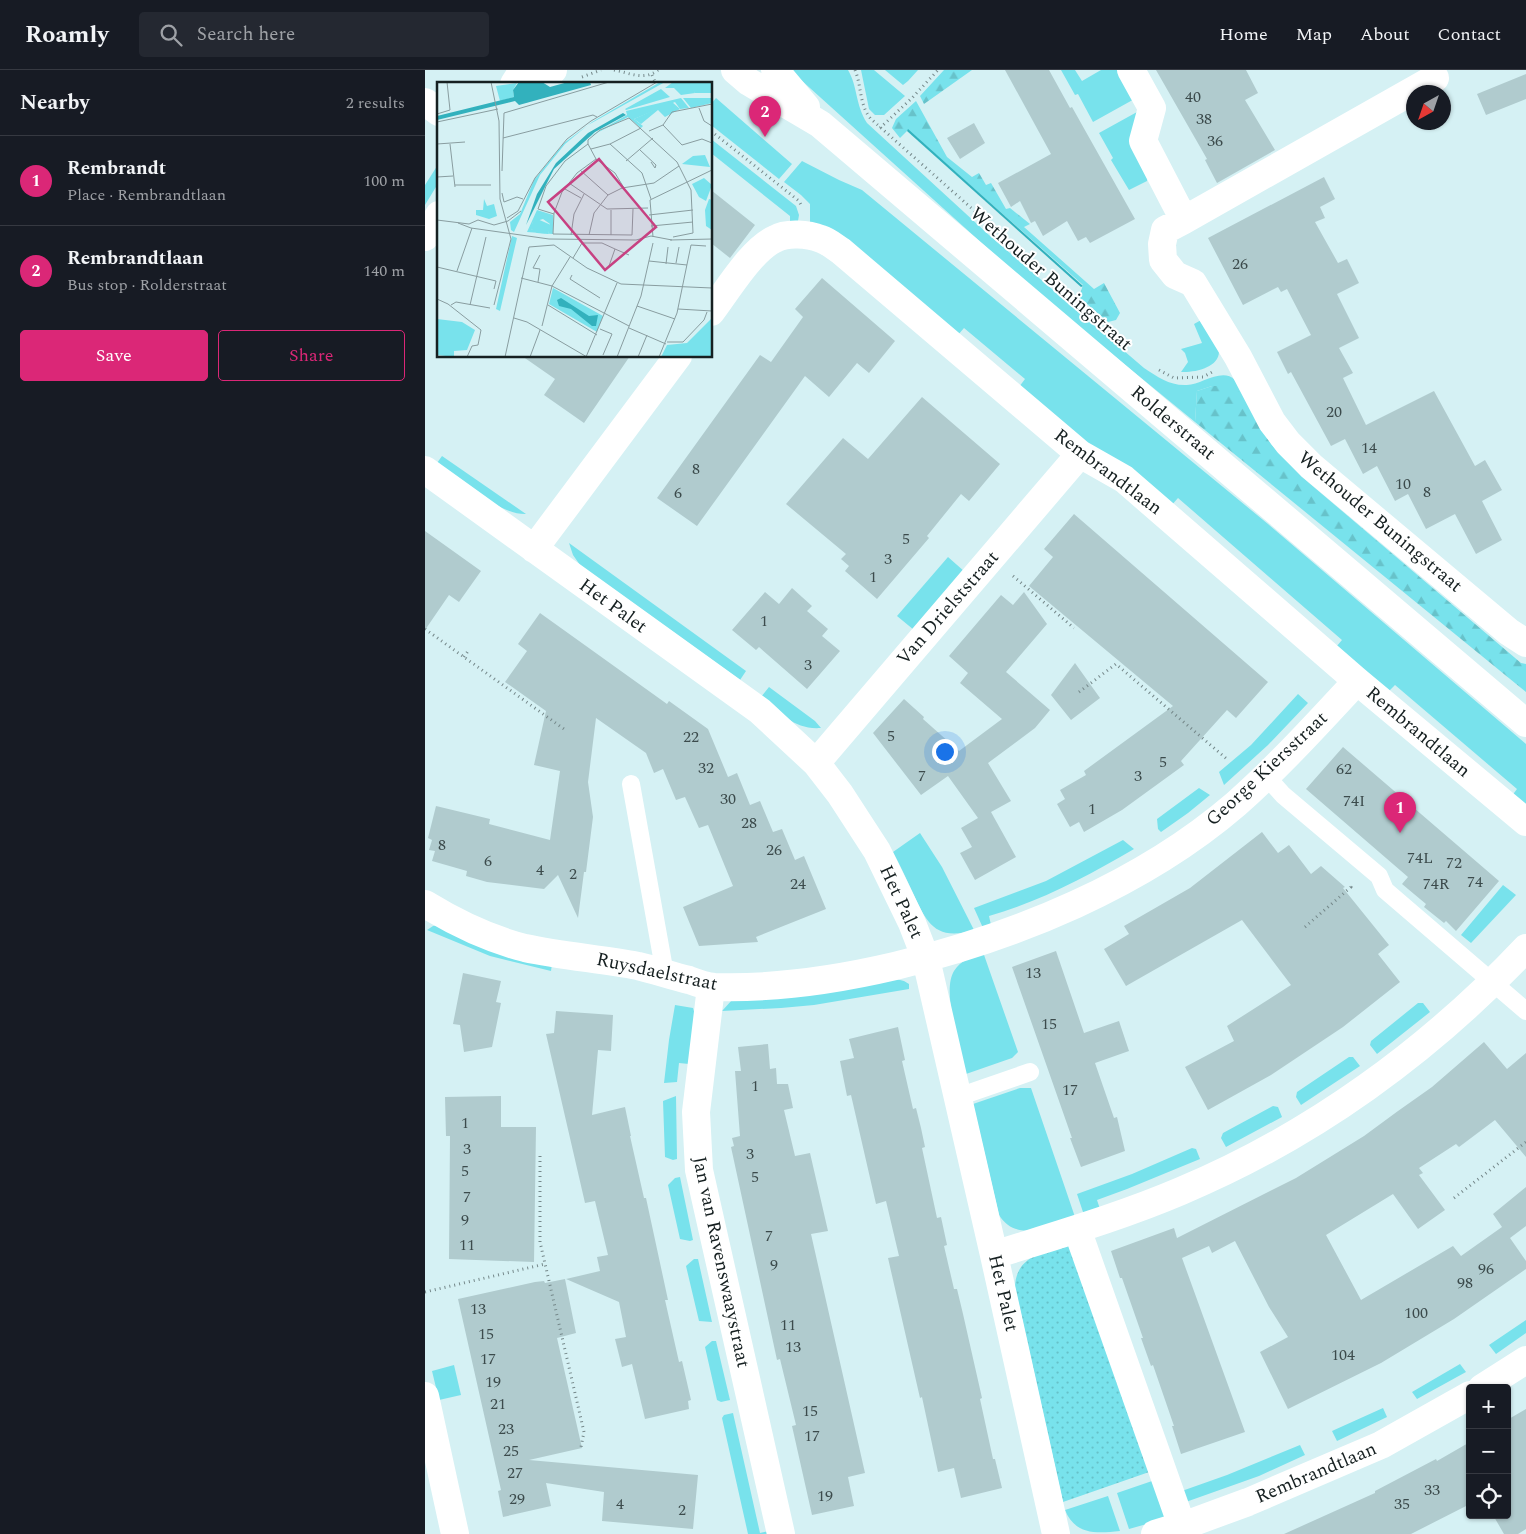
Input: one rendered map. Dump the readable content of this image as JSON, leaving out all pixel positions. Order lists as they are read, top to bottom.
{
  "streets": {
    "street": [
      "Wethouder Buningstraat",
      "Rolderstraat",
      "Rembrandtlaan",
      "Het Palet",
      "Van Drielststraat",
      "George Kiersstraat",
      "Ruysdaelstraat",
      "Jan van Ravenswaaystraat"
    ]
  },
  "crossings": [
    ["Rembrandtlaan", "Van Drielststraat"],
    ["Rembrandtlaan", "George Kiersstraat"],
    ["Het Palet", "Van Drielststraat"],
    ["Het Palet", "George Kiersstraat"],
    ["Het Palet", "Ruysdaelstraat"],
    ["George Kiersstraat", "Ruysdaelstraat"],
    ["Ruysdaelstraat", "Jan van Ravenswaaystraat"]
  ],
  "house_numbers": [
    "40",
    "38",
    "36",
    "26",
    "20",
    "14",
    "8",
    "10",
    "8",
    "6",
    "5",
    "3",
    "1",
    "1",
    "3",
    "5",
    "22",
    "5",
    "32",
    "62",
    "7",
    "3",
    "30",
    "74I",
    "1",
    "28",
    "8",
    "26",
    "74L",
    "6",
    "72",
    "4",
    "2",
    "74",
    "24",
    "74R",
    "13",
    "15",
    "1",
    "17",
    "1",
    "3",
    "3",
    "5",
    "5",
    "7",
    "9",
    "7",
    "11",
    "9",
    "96",
    "98",
    "13",
    "100",
    "11",
    "15",
    "13",
    "104",
    "17",
    "19",
    "21",
    "15",
    "23",
    "17",
    "25",
    "27",
    "33",
    "19",
    "29",
    "4",
    "35",
    "2"
  ],
  "north": "bottom left",
  "page": {
    "header": "Roamly",
    "search": "Search here",
    "nav": [
      "Home",
      "Map",
      "About",
      "Contact"
    ],
    "heading": ["Nearby", "2 results"],
    "pins": ["2", "1"],
    "list": [
      {
        "mark": "1",
        "name": "Rembrandt",
        "note": "Place · Rembrandtlaan",
        "value": "100 m"
      },
      {
        "mark": "2",
        "name": "Rembrandtlaan",
        "note": "Bus stop · Rolderstraat",
        "value": "140 m"
      }
    ],
    "buttons": ["Save", "Share"],
    "map_buttons": ["+", "−"]
  }
}
